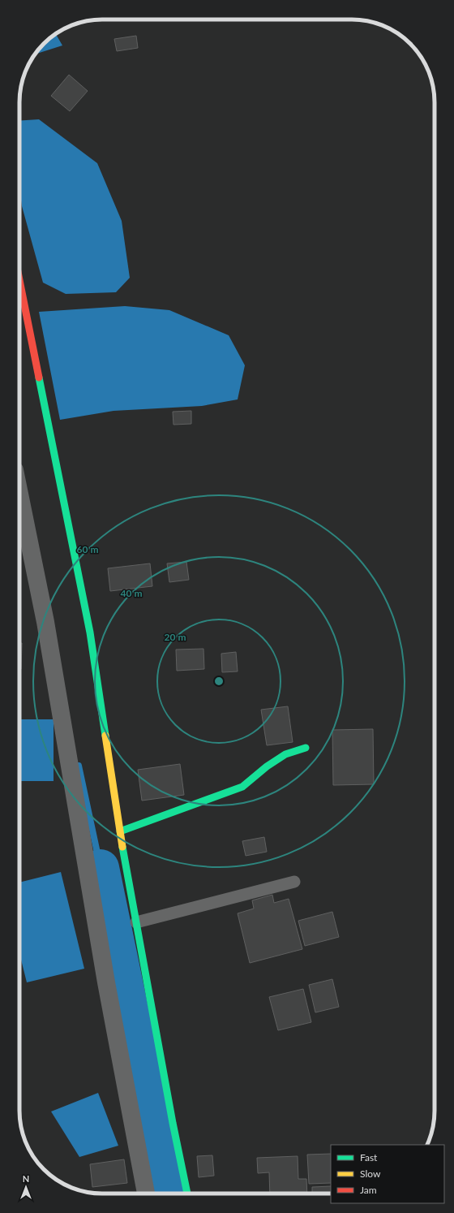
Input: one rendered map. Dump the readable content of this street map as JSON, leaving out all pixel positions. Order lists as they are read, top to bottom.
{
  "legend": ["Fast", "Slow", "Jam"],
  "north": "top",
  "rings": ["60 m", "40 m", "20 m"]
}
